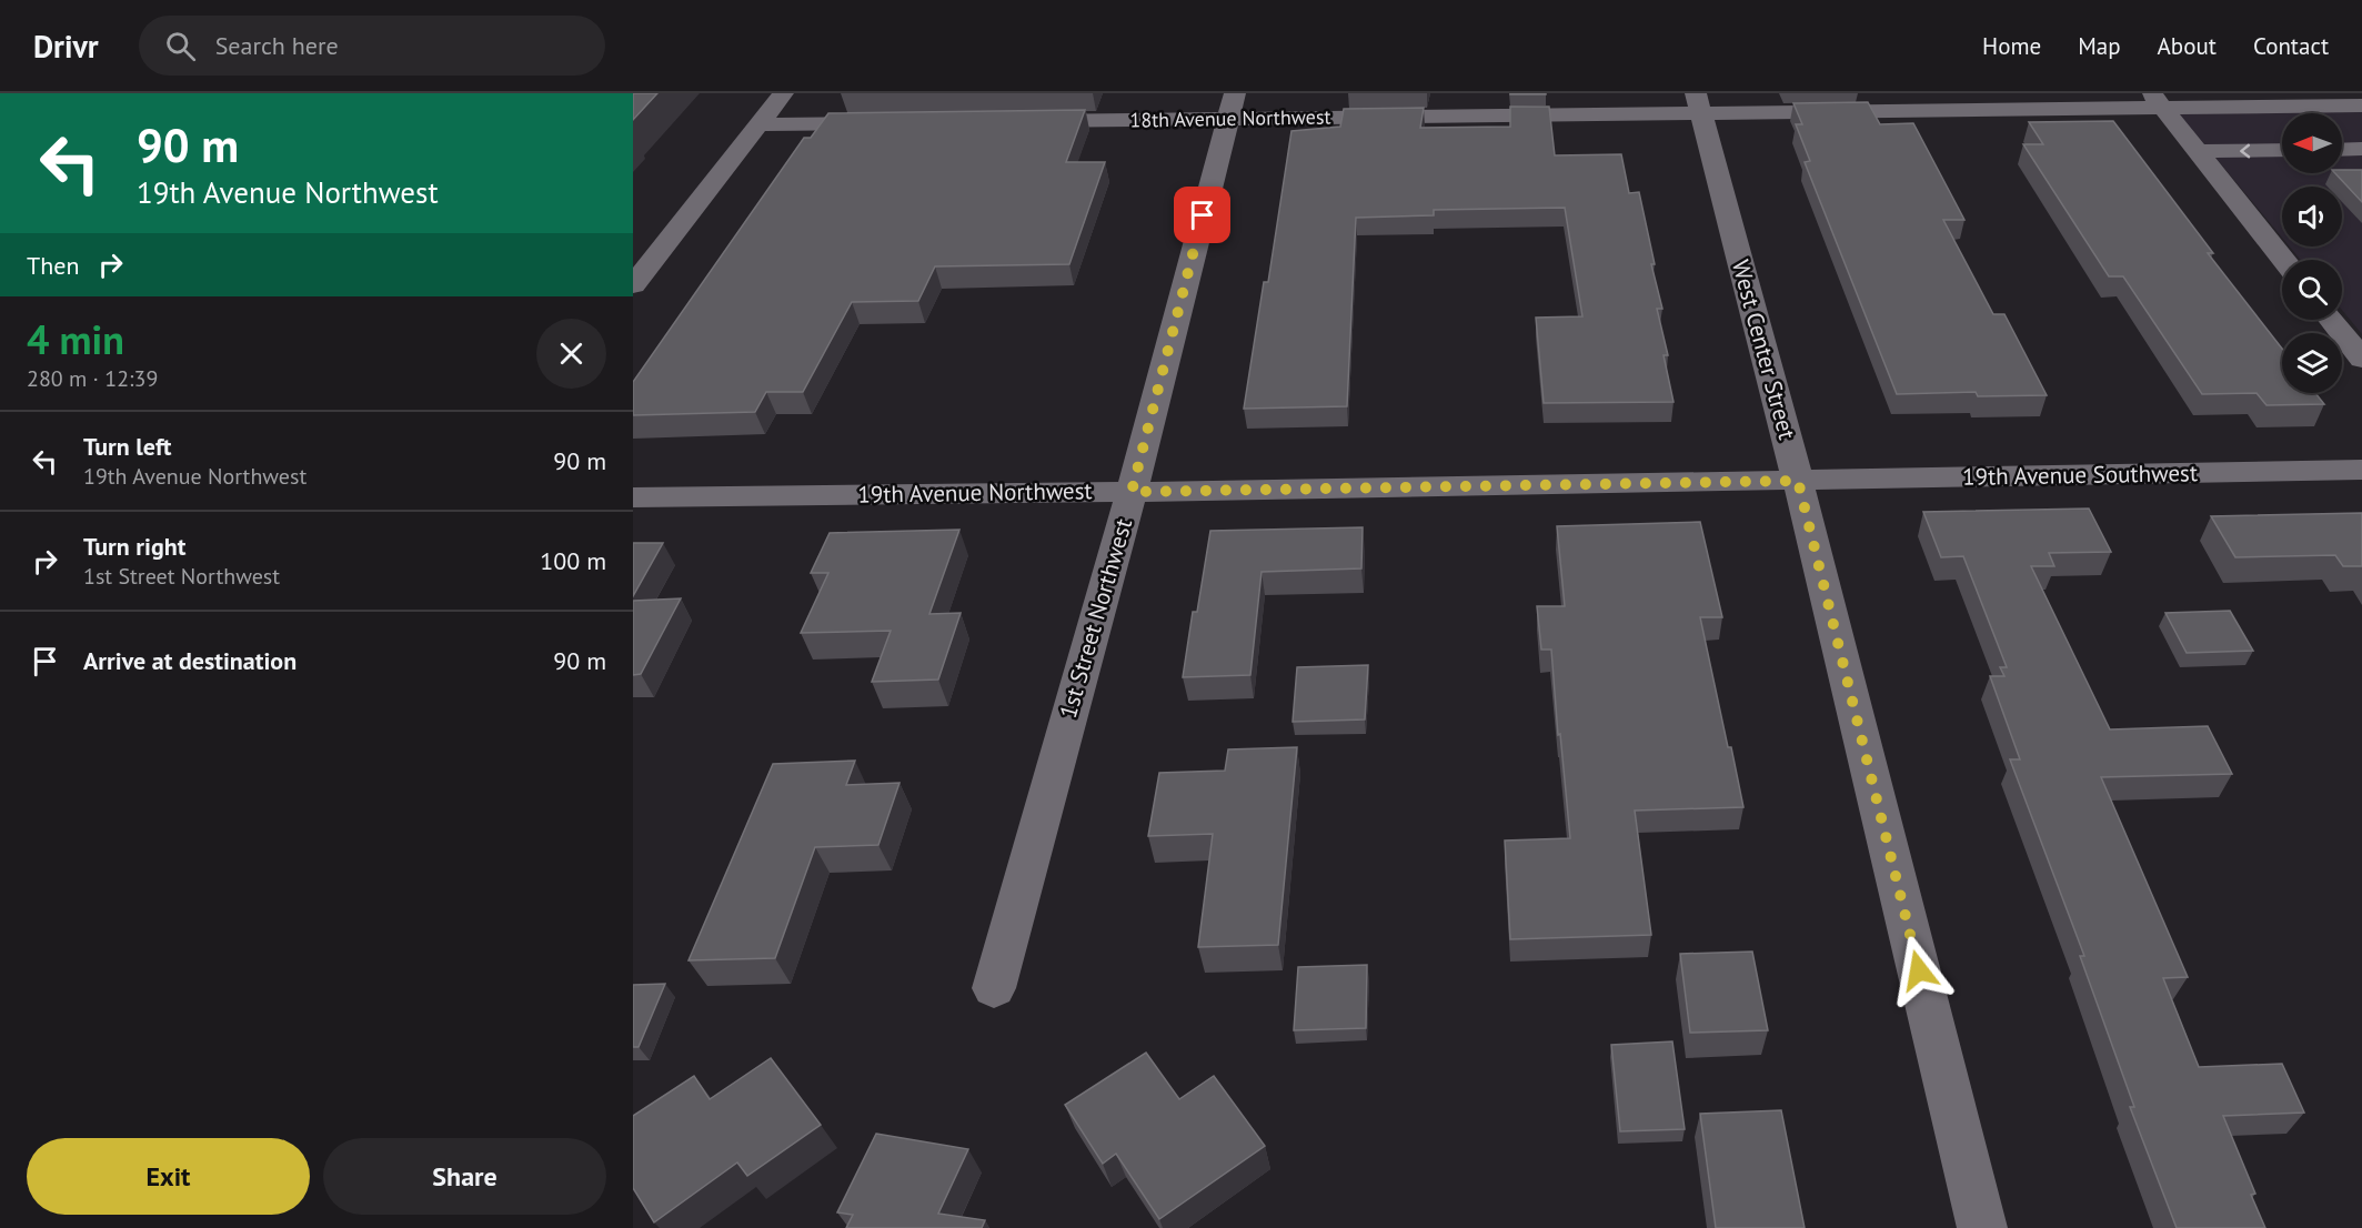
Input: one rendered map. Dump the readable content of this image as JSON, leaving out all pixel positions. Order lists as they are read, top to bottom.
{
  "streets": {
    "street": [
      "18th Avenue Northwest",
      "West Center Street",
      "19th Avenue Southwest",
      "19th Avenue Northwest",
      "1st Street Northwest"
    ]
  },
  "crossings": [
    ["18th Avenue Northwest", "West Center Street"],
    ["18th Avenue Northwest", "1st Street Northwest"],
    ["West Center Street", "19th Avenue Southwest"],
    ["West Center Street", "19th Avenue Northwest"],
    ["19th Avenue Southwest", "19th Avenue Northwest"],
    ["19th Avenue Northwest", "1st Street Northwest"]
  ],
  "north": "left",
  "page": {
    "header": "Drivr",
    "search": "Search here",
    "nav": [
      "Home",
      "Map",
      "About",
      "Contact"
    ],
    "turn": ["90 m", "19th Avenue Northwest"],
    "then": "Then",
    "heading": ["4 min", "280 m · 12:39"],
    "list": [
      {
        "name": "Turn left",
        "note": "19th Avenue Northwest",
        "value": "90 m"
      },
      {
        "name": "Turn right",
        "note": "1st Street Northwest",
        "value": "100 m"
      },
      {
        "name": "Arrive at destination",
        "value": "90 m"
      }
    ],
    "buttons": ["Exit", "Share"]
  }
}
